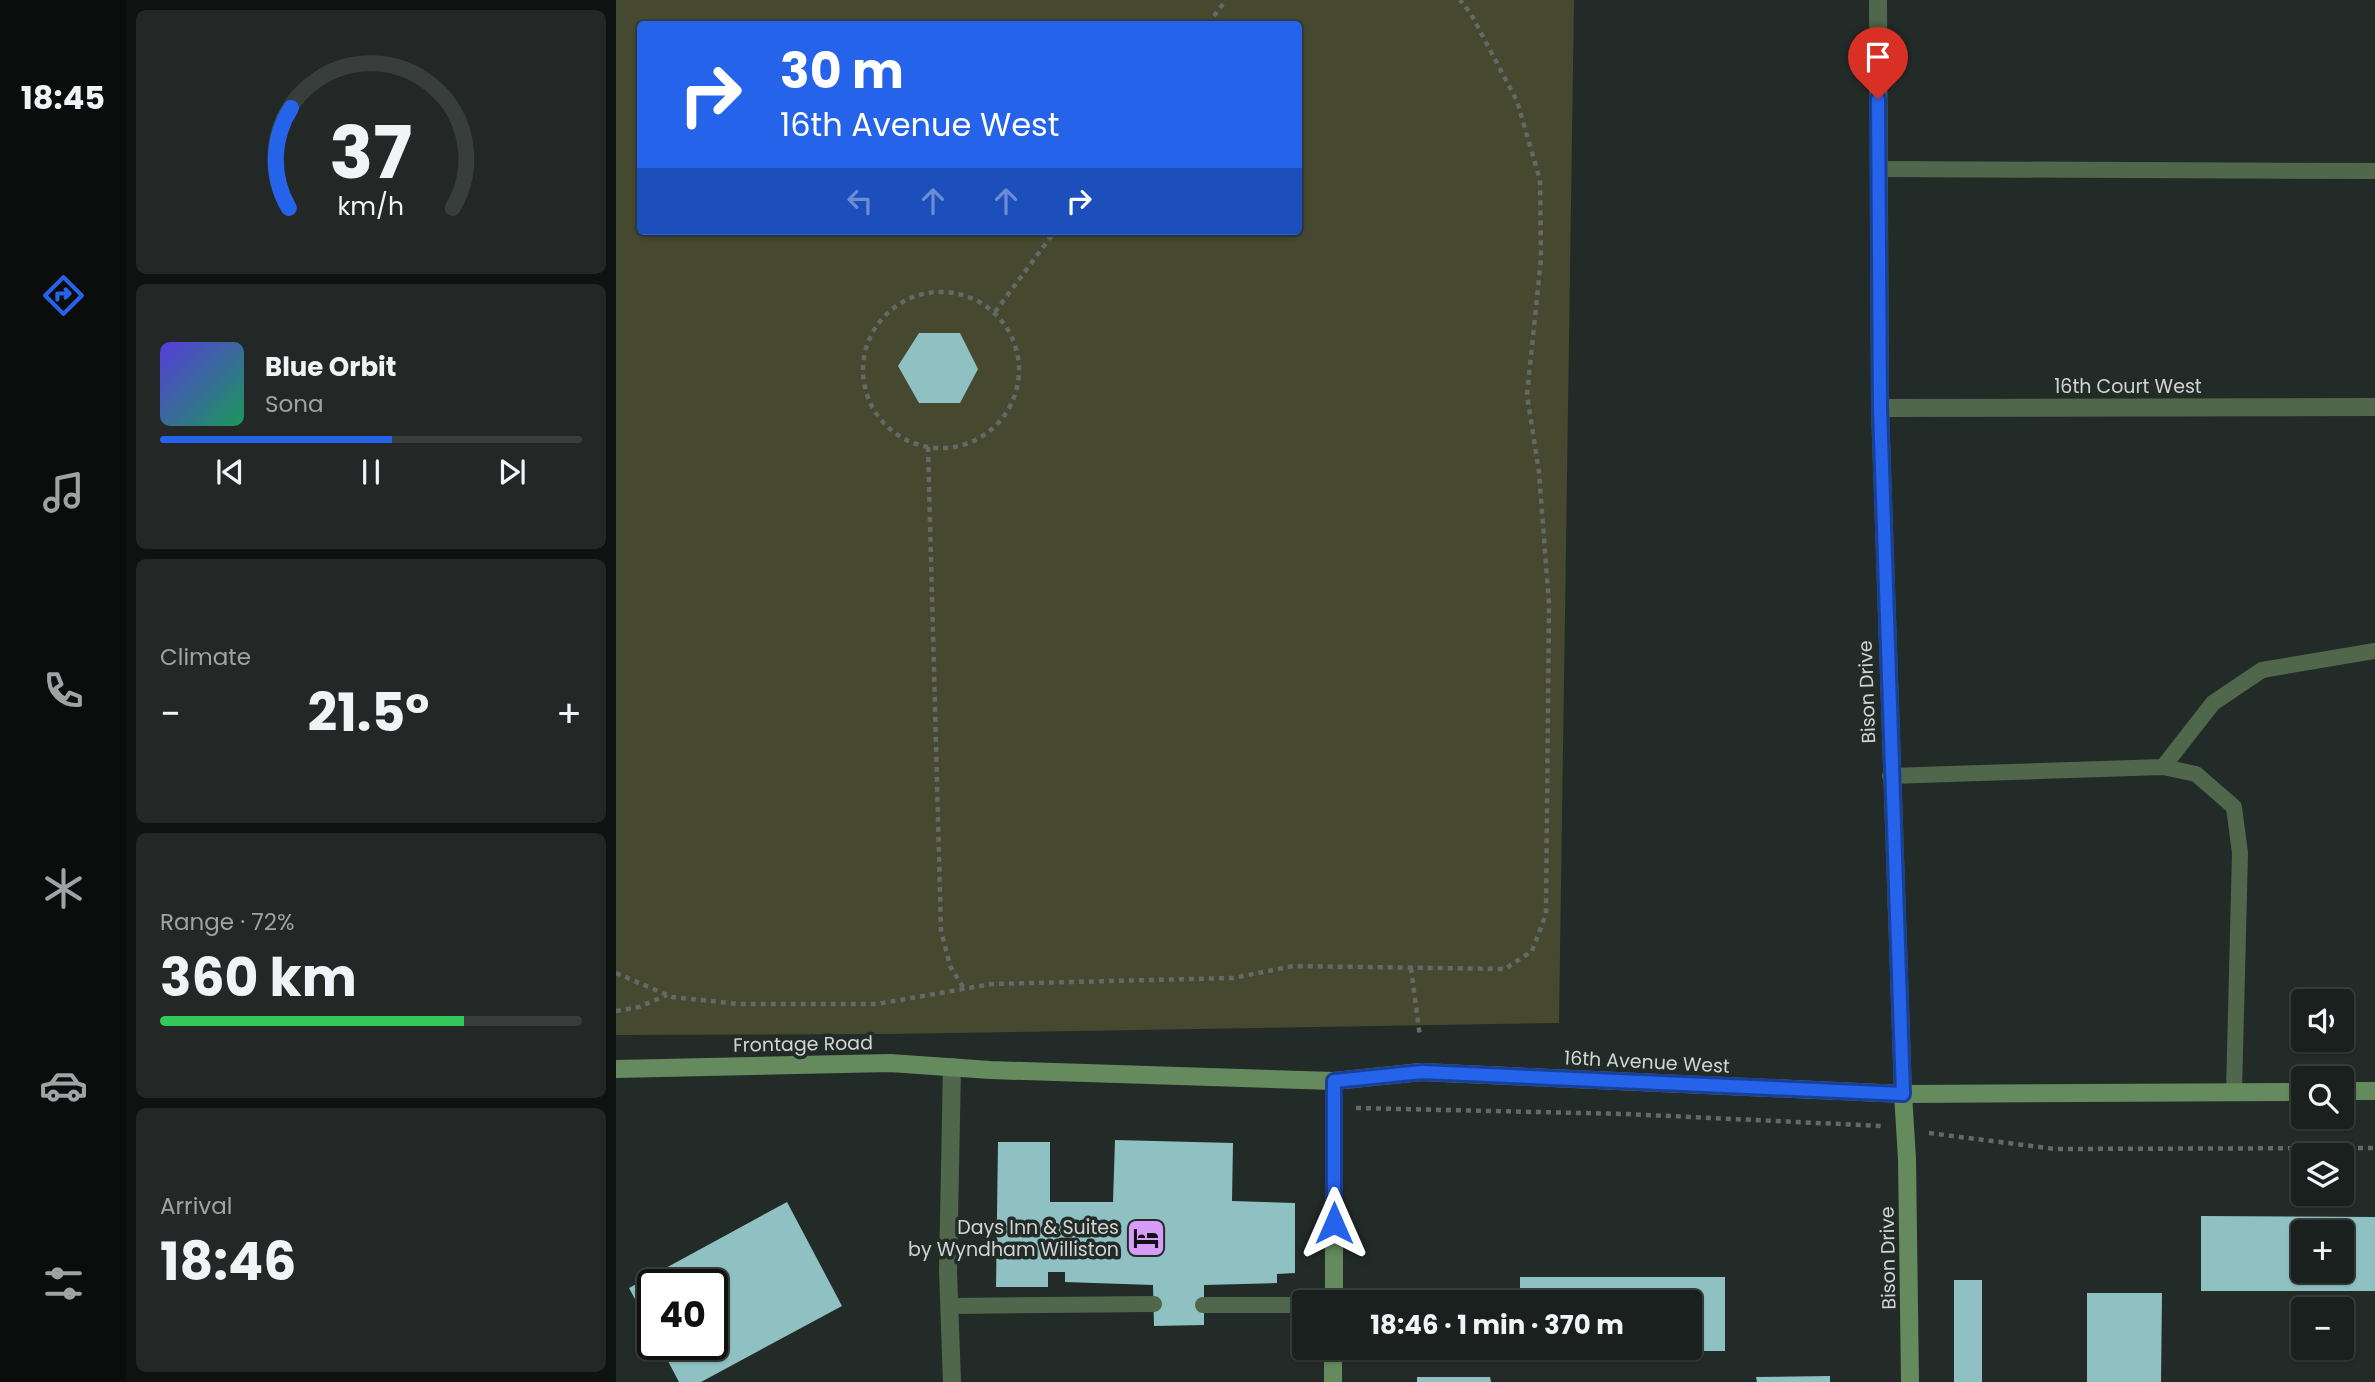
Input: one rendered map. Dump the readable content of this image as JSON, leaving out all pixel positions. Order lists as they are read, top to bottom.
{
  "streets": {
    "street": [
      "16th Court West",
      "Bison Drive",
      "Frontage Road",
      "16th Avenue West"
    ]
  },
  "crossings": [
    ["16th Court West", "Bison Drive"],
    ["Bison Drive", "16th Avenue West"],
    ["Frontage Road", "16th Avenue West"]
  ],
  "places": {
    "hotel": ["Days Inn & Suites by Wyndham Williston"]
  },
  "page": {
    "tabs": "18:45",
    "turn": ["30 m", "16th Avenue West"],
    "song": ["Blue Orbit", "Sona"],
    "tile": [
      "Climate",
      ["Range · 72%", "360 km"],
      ["Arrival", "18:46"]
    ],
    "heat": ["−", "21.5°", "+"],
    "map_buttons": ["+", "−"],
    "limit": "40",
    "trip": "18:46 · 1 min · 370 m",
    "gauge": ["37", "km/h"]
  }
}
